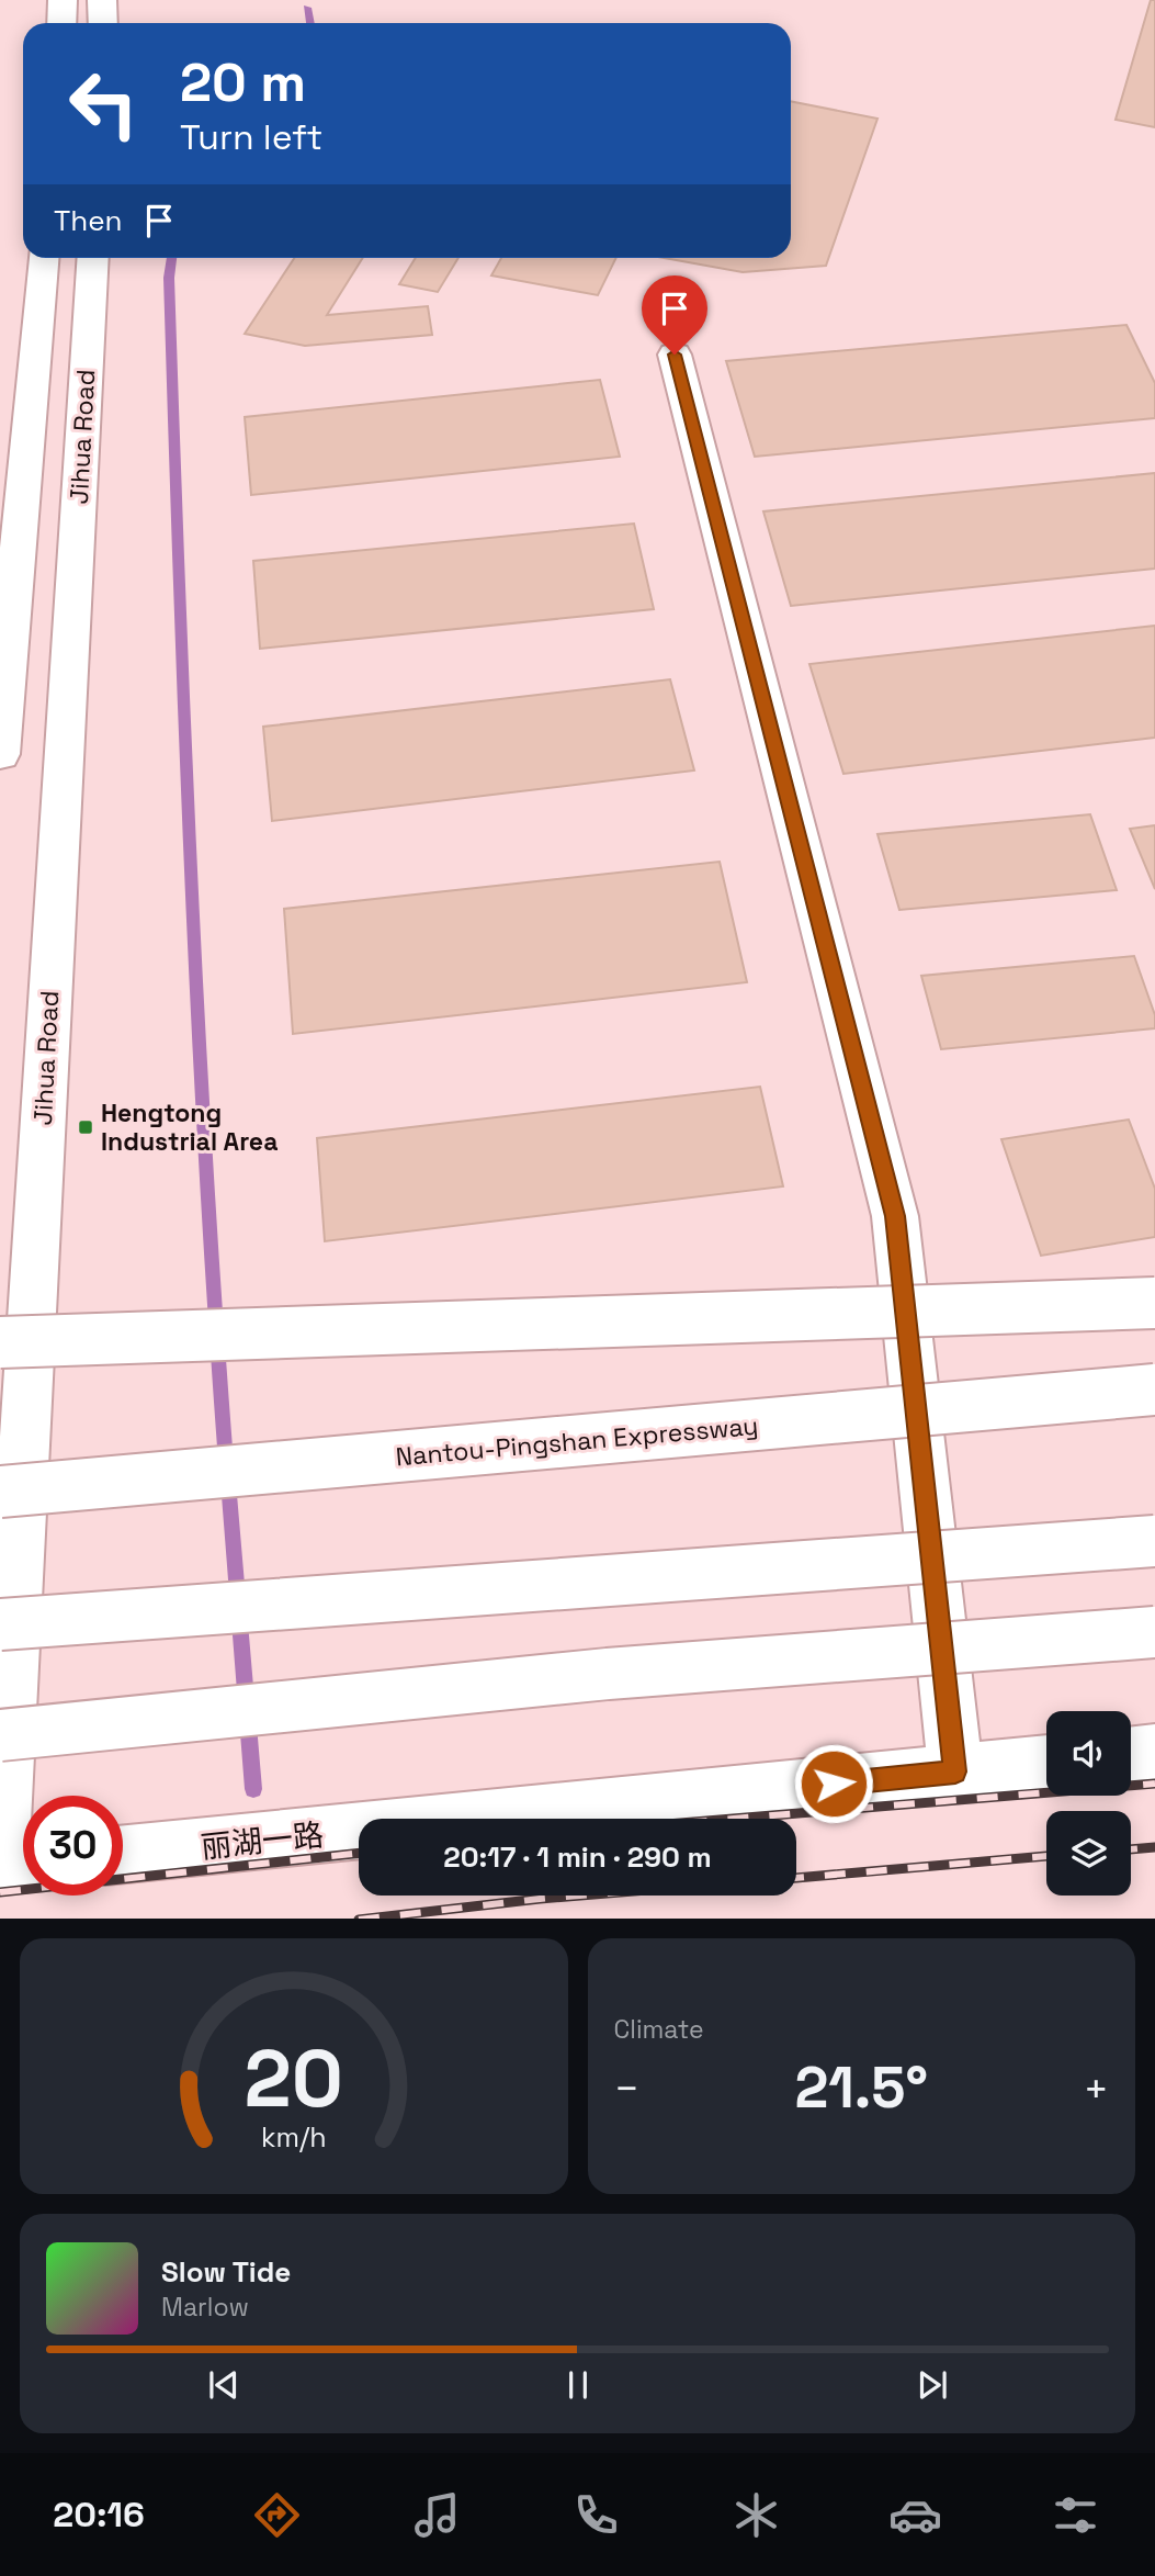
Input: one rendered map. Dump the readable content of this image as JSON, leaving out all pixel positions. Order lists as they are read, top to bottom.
{
  "streets": {
    "main road": ["Jihua Road", "Nantou-Pingshan Expressway", "丽湖一路"]
  },
  "places": {
    "transit": ["Hengtong Industrial Area"]
  },
  "page": {
    "turn": ["20 m", "Turn left"],
    "then": "Then",
    "limit": "30",
    "trip": "20:17 · 1 min · 290 m",
    "tile": "Climate",
    "heat": ["−", "21.5°", "+"],
    "song": ["Slow Tide", "Marlow"],
    "tabs": "20:16",
    "gauge": ["20", "km/h"]
  }
}
